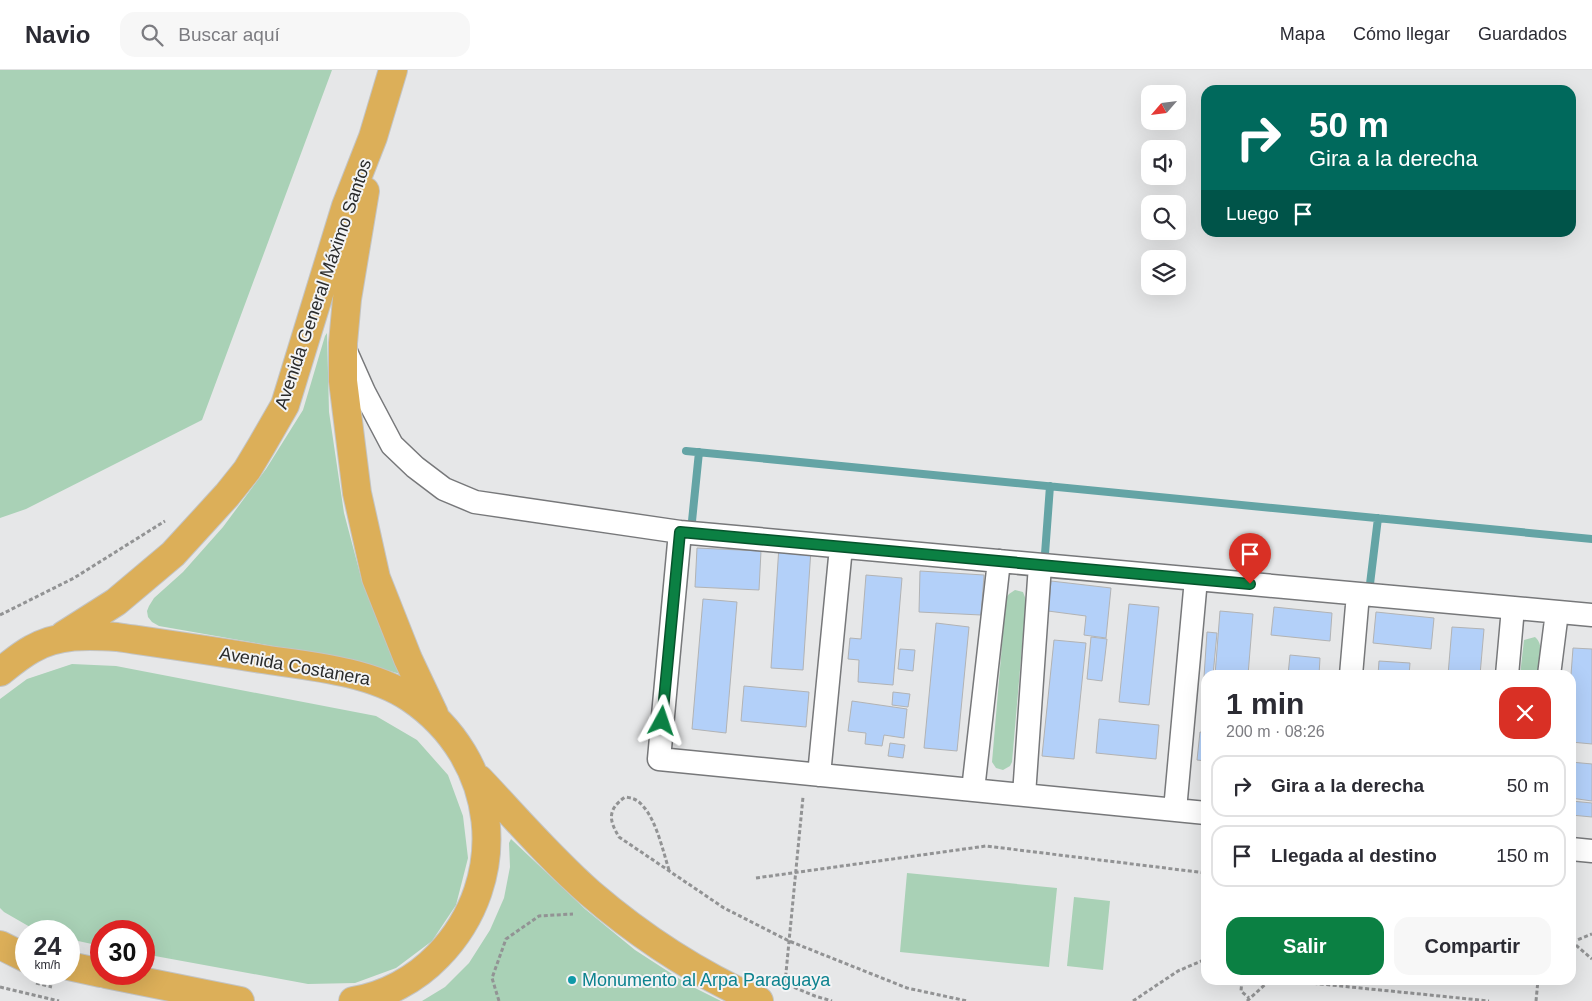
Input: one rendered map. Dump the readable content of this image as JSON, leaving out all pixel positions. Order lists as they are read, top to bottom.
{
  "streets": {
    "highway": ["Avenida General Máximo Santos", "Avenida Costanera"]
  },
  "crossings": [
    ["Avenida General Máximo Santos", "Avenida Costanera"]
  ],
  "places": ["Monumento al Arpa Paraguaya"],
  "north": "bottom left",
  "page": {
    "header": "Navio",
    "search": "Buscar aquí",
    "nav": ["Mapa", "Cómo llegar", "Guardados"],
    "turn": ["50 m", "Gira a la derecha"],
    "then": "Luego",
    "heading": ["1 min", "200 m · 08:26"],
    "list": [
      {
        "name": "Gira a la derecha",
        "value": "50 m"
      },
      {
        "name": "Llegada al destino",
        "value": "150 m"
      }
    ],
    "buttons": ["Salir", "Compartir"],
    "speed": "24 km/h",
    "limit": "30"
  }
}
